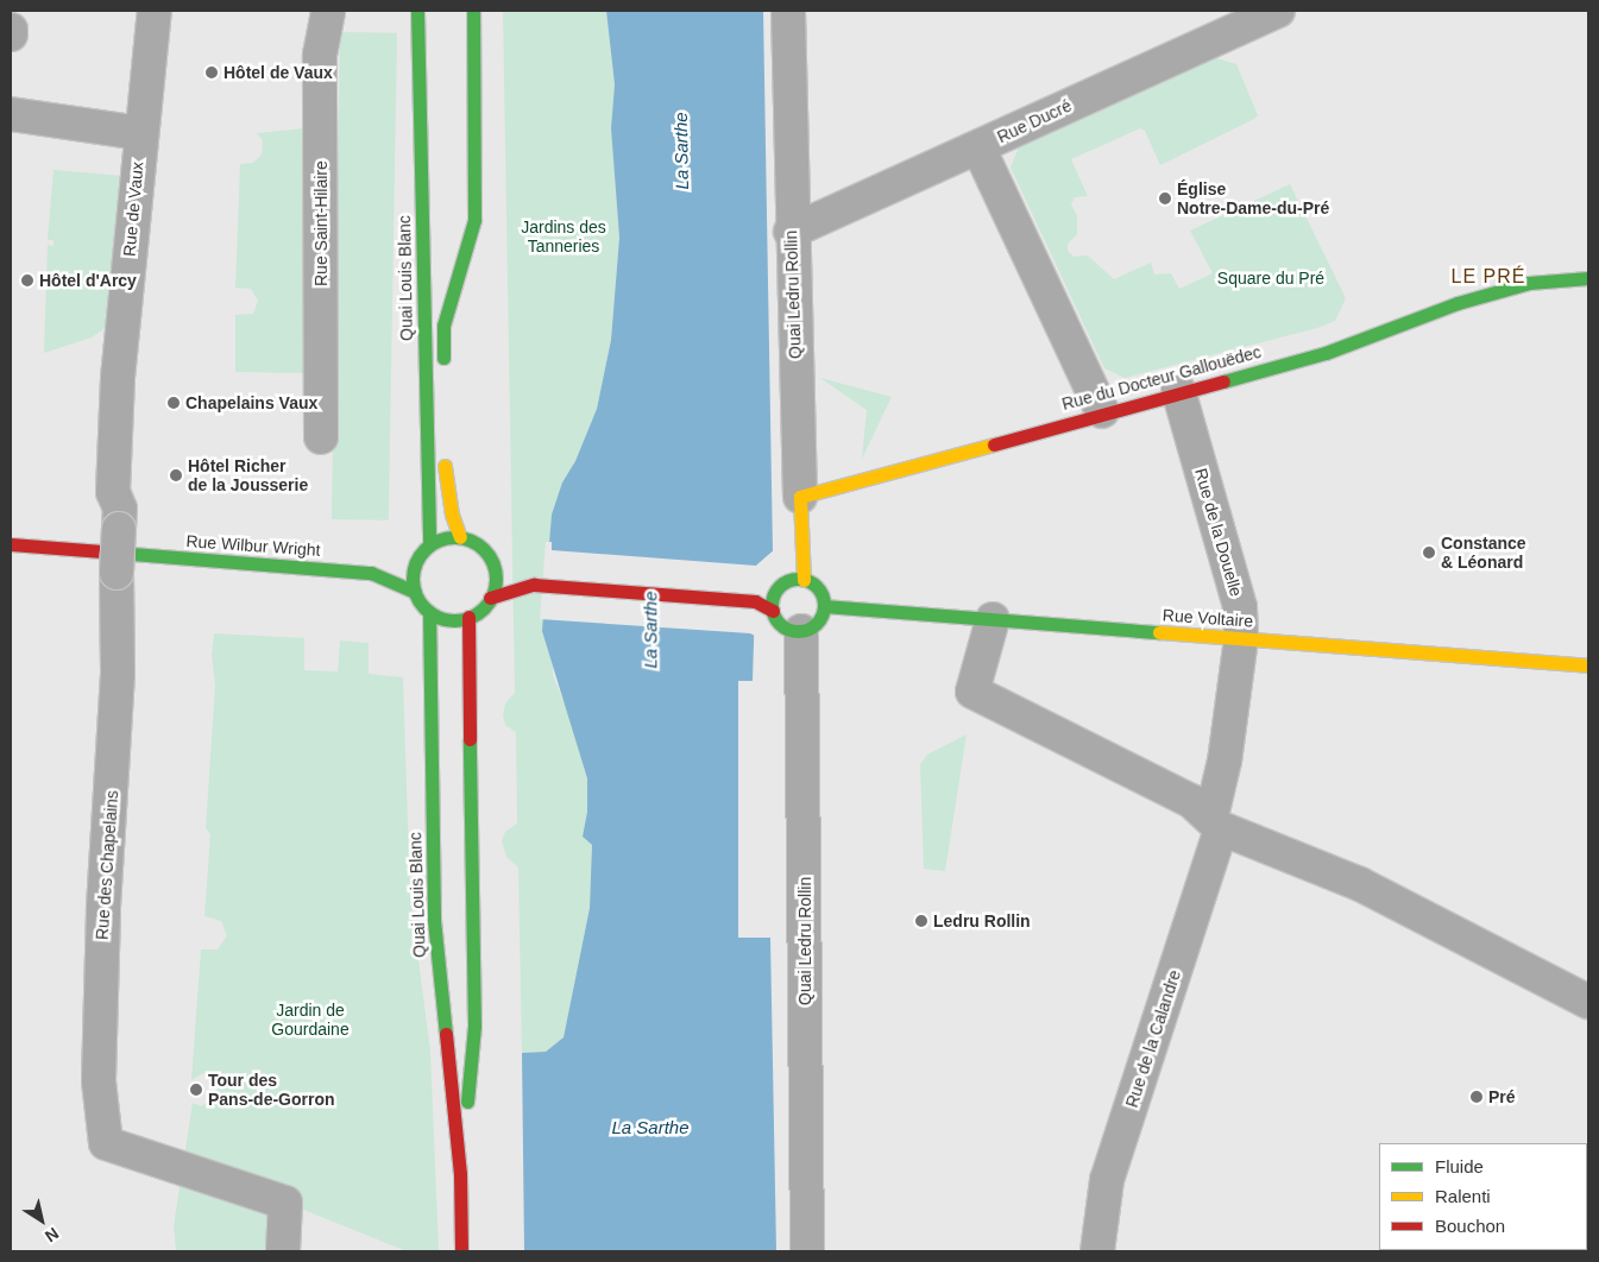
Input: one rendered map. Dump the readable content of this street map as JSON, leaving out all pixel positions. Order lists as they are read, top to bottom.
{
  "streets": {
    "main road": [
      "Quai Louis Blanc",
      "Quai Ledru Rollin",
      "Rue du Docteur Gallouëdec",
      "Rue Wilbur Wright",
      "Rue Voltaire"
    ],
    "street": [
      "Rue Ducré",
      "Rue de Vaux",
      "Rue Saint-Hilaire",
      "Rue de la Douelle",
      "Rue des Chapelains",
      "Rue de la Calandre"
    ]
  },
  "crossings": [
    ["Rue Ducré", "Quai Ledru Rollin"],
    ["Rue de Vaux", "Rue Wilbur Wright"],
    ["Rue de Vaux", "Rue des Chapelains"],
    ["Quai Louis Blanc", "Rue Wilbur Wright"],
    ["Quai Ledru Rollin", "Rue du Docteur Gallouëdec"],
    ["Quai Ledru Rollin", "Rue Voltaire"],
    ["Rue du Docteur Gallouëdec", "Rue de la Douelle"],
    ["Rue de la Douelle", "Rue Voltaire"],
    ["Rue de la Douelle", "Rue de la Calandre"],
    ["Rue Wilbur Wright", "Rue des Chapelains"]
  ],
  "districts": ["LE PRÉ"],
  "water": ["La Sarthe"],
  "parks": ["Jardins des Tanneries", "Square du Pré", "Jardin de Gourdaine"],
  "places": [
    "Hôtel de Vaux",
    "Église Notre-Dame-du-Pré",
    "Hôtel d'Arcy",
    "Chapelains Vaux",
    "Hôtel Richer de la Jousserie",
    "Constance & Léonard",
    "Ledru Rollin",
    "Tour des Pans-de-Gorron",
    "Pré"
  ],
  "legend": ["Fluide", "Ralenti", "Bouchon"],
  "north": "bottom right"
}
